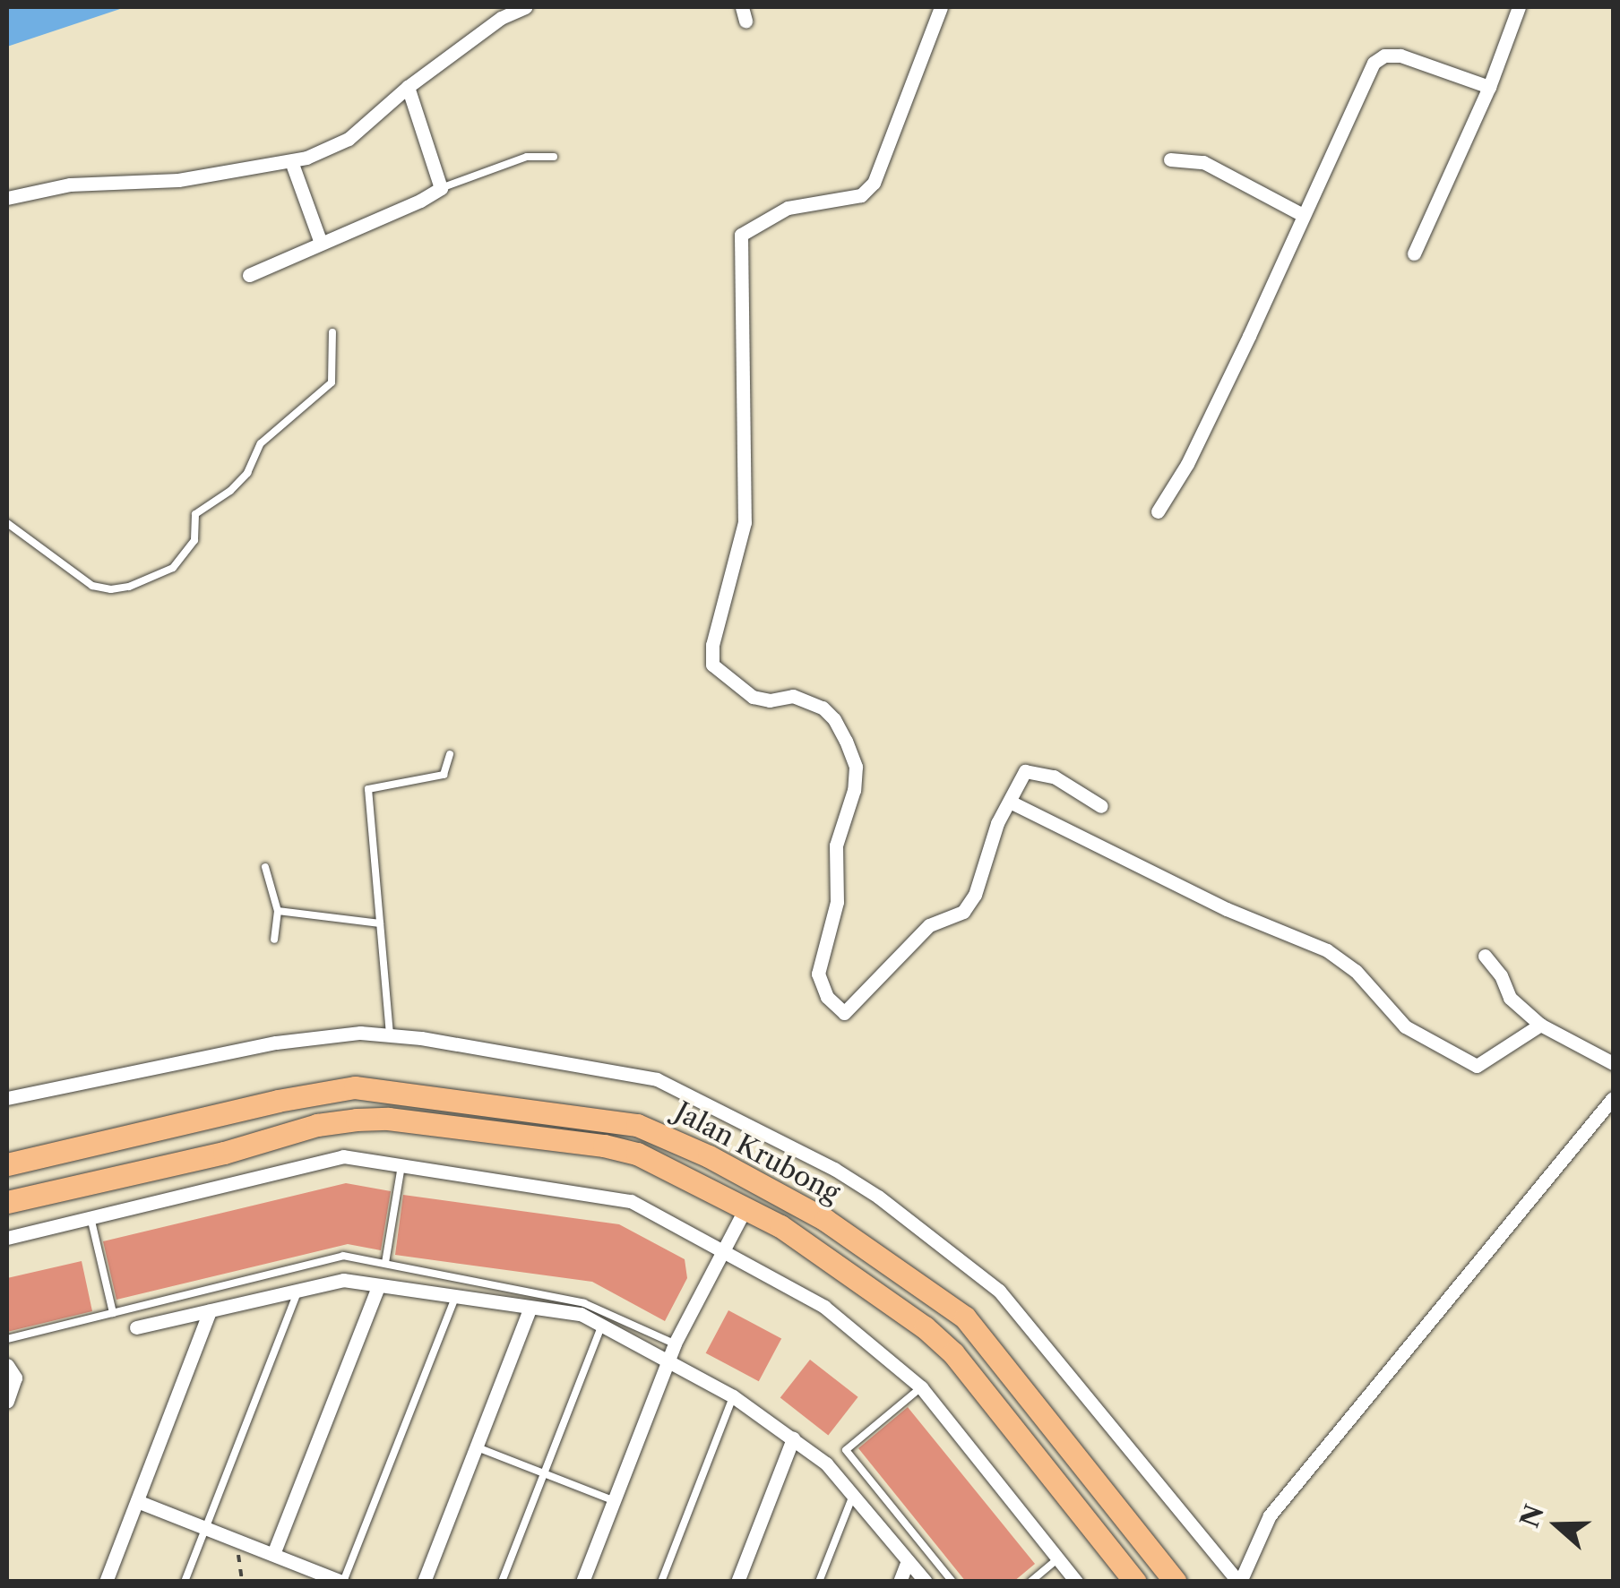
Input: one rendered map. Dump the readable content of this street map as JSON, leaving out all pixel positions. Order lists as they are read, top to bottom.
{
  "streets": {
    "main road": ["Jalan Krubong"]
  },
  "north": "left"
}
